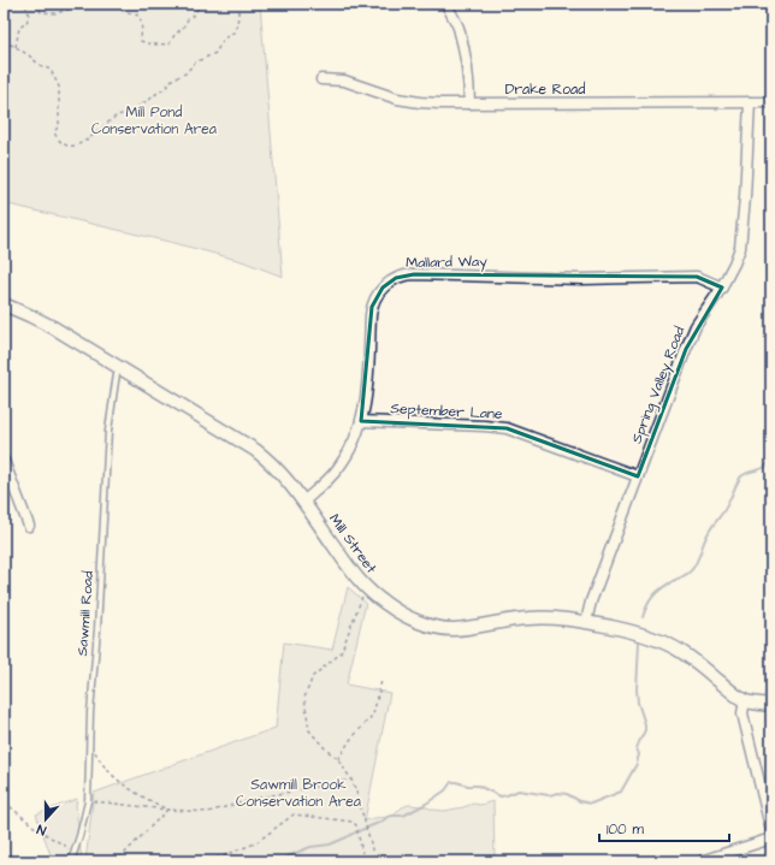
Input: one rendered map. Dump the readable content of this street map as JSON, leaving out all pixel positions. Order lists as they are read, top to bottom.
{
  "streets": {
    "street": [
      "Drake Road",
      "Mallard Way",
      "Spring Valley Road",
      "September Lane",
      "Mill Street"
    ],
    "lane": ["Sawmill Road"]
  },
  "crossings": [
    ["Drake Road", "Spring Valley Road"],
    ["Mallard Way", "Spring Valley Road"],
    ["Mallard Way", "September Lane"],
    ["Mallard Way", "Mill Street"],
    ["Spring Valley Road", "September Lane"],
    ["Spring Valley Road", "Mill Street"],
    ["Mill Street", "Sawmill Road"]
  ],
  "parks": ["Mill Pond Conservation Area", "Sawmill Brook Conservation Area"],
  "scale_bar": "100 m",
  "north": "bottom"
}
